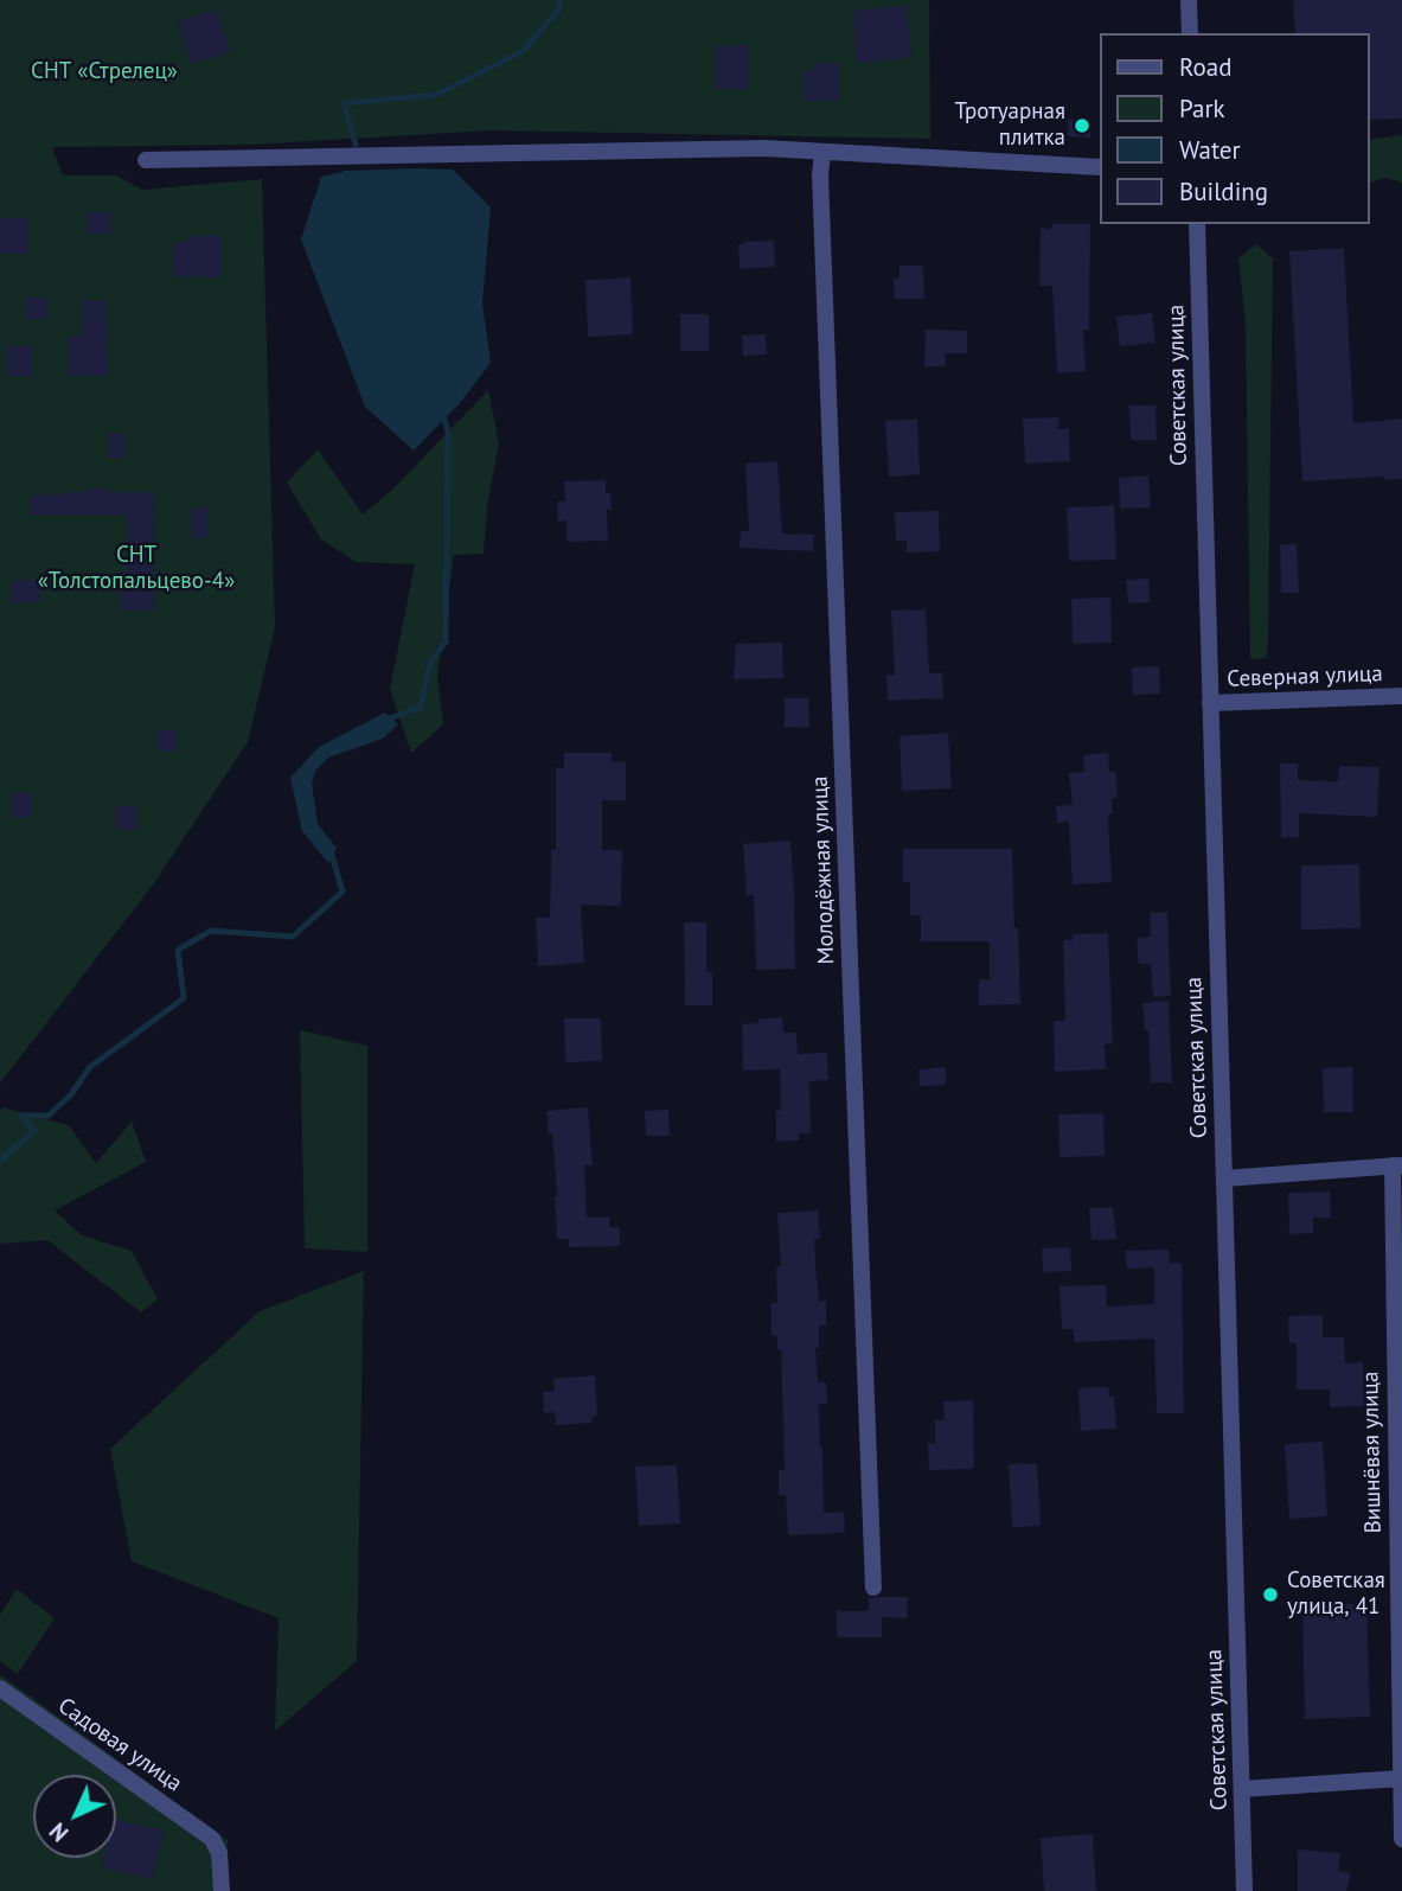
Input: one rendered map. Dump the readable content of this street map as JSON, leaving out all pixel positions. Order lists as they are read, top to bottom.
{
  "streets": {
    "street": [
      "Советская улица",
      "Северная улица",
      "Молодёжная улица",
      "Вишнёвая улица",
      "Садовая улица"
    ]
  },
  "crossings": [
    ["Советская улица", "Северная улица"]
  ],
  "parks": ["СНТ «Стрелец»", "СНТ «Толстопальцево-4»"],
  "places": ["Тротуарная плитка", "Советская улица, 41"],
  "legend": [
    "Road",
    "Park",
    "Water",
    "Building"
  ],
  "north": "bottom left"
}
